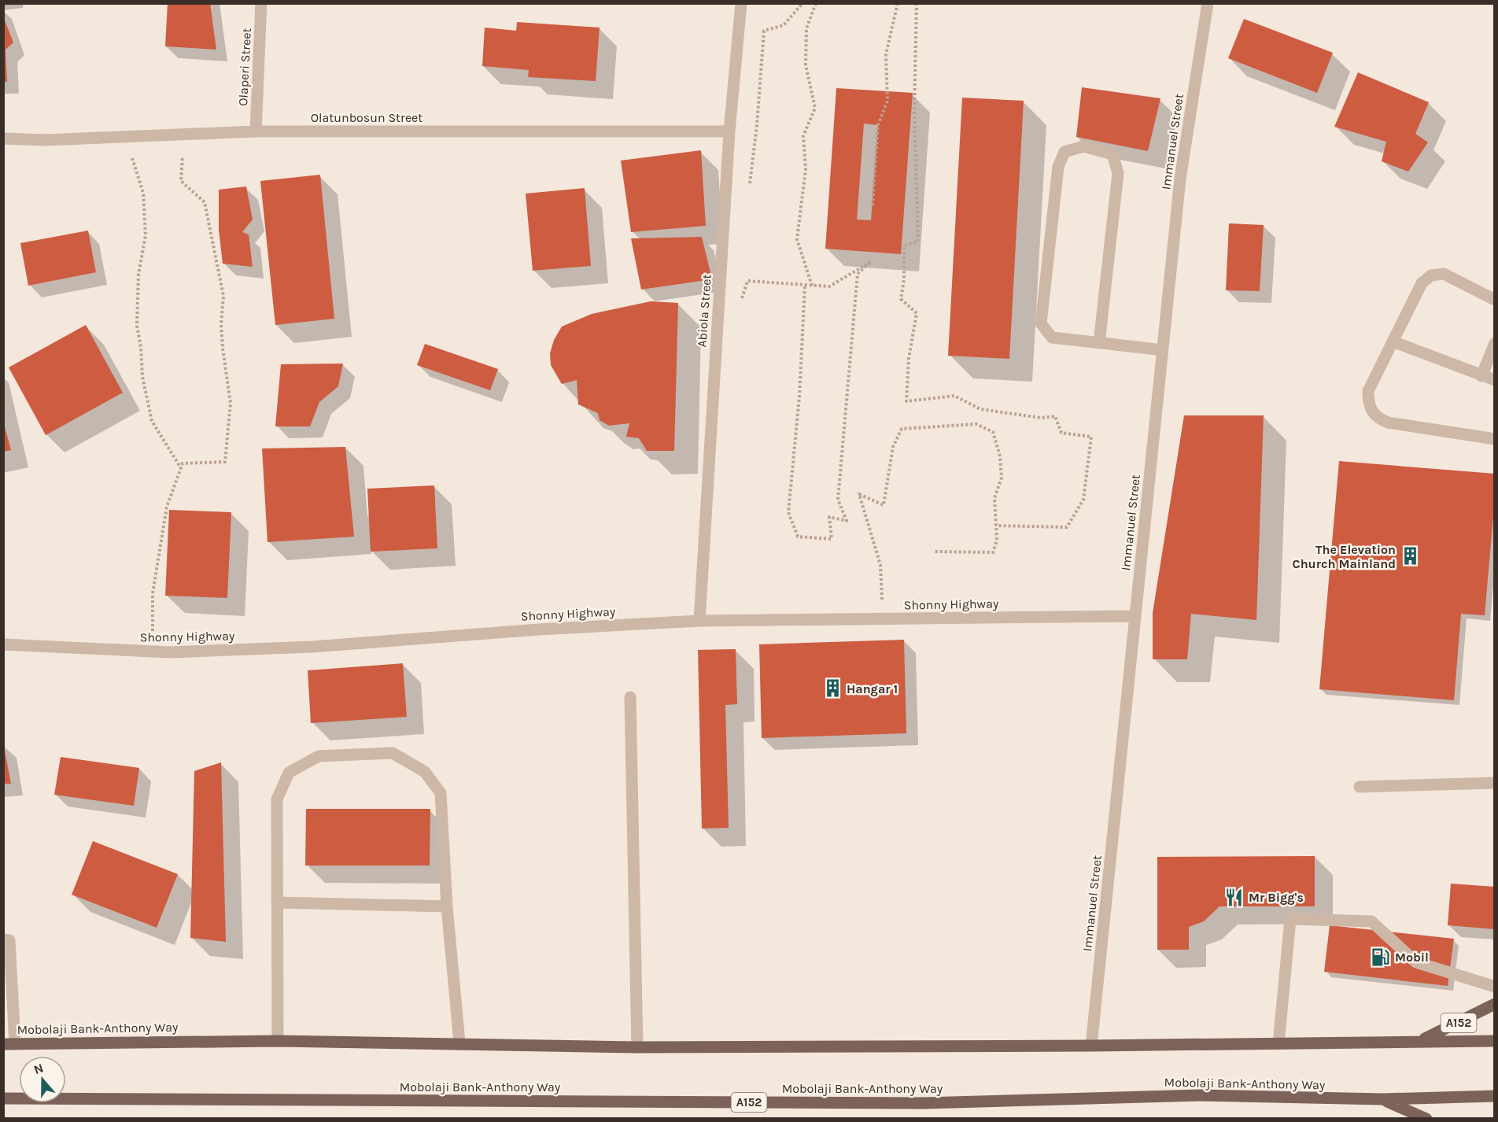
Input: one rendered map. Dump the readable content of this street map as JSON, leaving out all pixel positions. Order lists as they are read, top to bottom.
{
  "streets": {
    "main road": ["A152", "Mobolaji Bank-Anthony Way"],
    "street": [
      "Olaperi Street",
      "Olatunbosun Street",
      "Immanuel Street",
      "Abiola Street",
      "Shonny Highway"
    ]
  },
  "crossings": [
    ["Olaperi Street", "Olatunbosun Street"],
    ["Olatunbosun Street", "Abiola Street"],
    ["Immanuel Street", "Shonny Highway"],
    ["Immanuel Street", "Mobolaji Bank-Anthony Way"],
    ["Abiola Street", "Shonny Highway"],
    ["A152", "Mobolaji Bank-Anthony Way"]
  ],
  "places": {
    "building": ["The Elevation Church Mainland", "Hangar 1"],
    "restaurant": ["Mr Bigg's"],
    "fuel station": ["Mobil"]
  },
  "north": "top"
}
